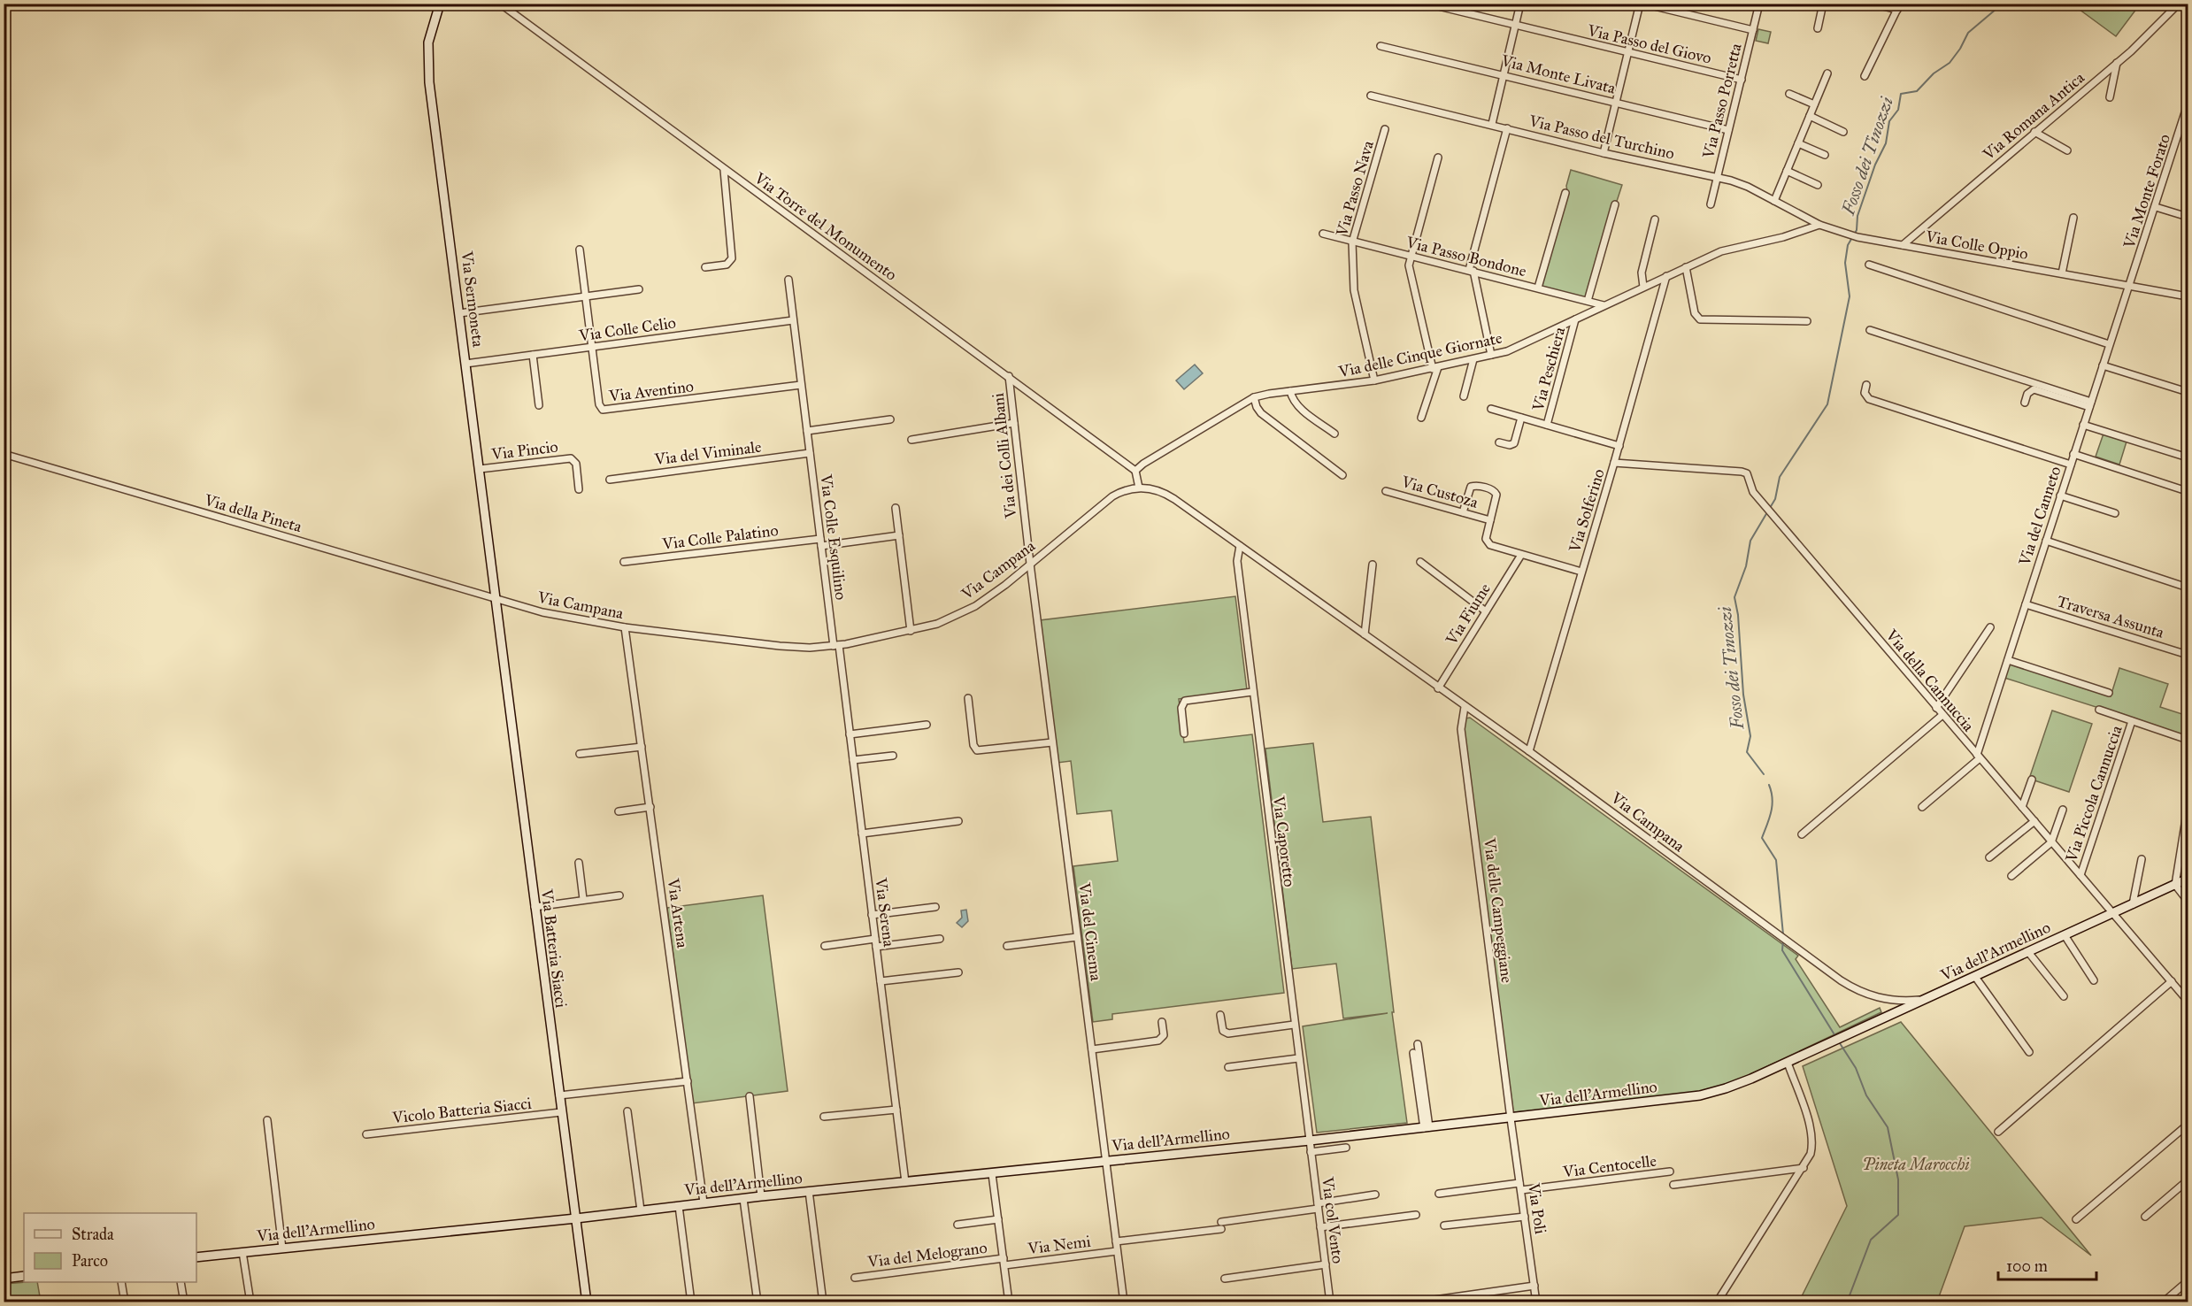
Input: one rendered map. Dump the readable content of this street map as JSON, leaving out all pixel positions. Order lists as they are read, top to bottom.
{
  "streets": {
    "street": [
      "Via Passo del Giovo",
      "Via Monte Livata",
      "Via Passo Porretta",
      "Via Romana Antica",
      "Via Passo del Turchino",
      "Via Passo Nava",
      "Via Monte Forato",
      "Via Torre del Monumento",
      "Via Colle Oppio",
      "Via Passo Bondone",
      "Via Sermoneta",
      "Via Colle Celio",
      "Via delle Cinque Giornate",
      "Via Peschiera",
      "Via Aventino",
      "Via Pincio",
      "Via del Viminale",
      "Via dei Colli Albani",
      "Via Custoza",
      "Via Solferino",
      "Via della Pineta",
      "Via del Canneto",
      "Via Colle Palatino",
      "Via Colle Esquilino",
      "Via Campana",
      "Via Fiume",
      "Traversa Assunta",
      "Via della Cannuccia",
      "Via Piccola Cannuccia",
      "Via Caporetto",
      "Via delle Campeggiane",
      "Via Serena",
      "Via Artena",
      "Via del Cinema",
      "Via Batteria Siacci",
      "Via dell'Armellino",
      "Vicolo Batteria Siacci",
      "Via Centocelle",
      "Via Poli",
      "Via col Vento",
      "Via Nemi",
      "Via del Melograno"
    ]
  },
  "crossings": [
    ["Via Passo del Giovo", "Via Passo Porretta"],
    ["Via Monte Livata", "Via Passo Porretta"],
    ["Via Passo Porretta", "Via Passo del Turchino"],
    ["Via Romana Antica", "Via Colle Oppio"],
    ["Via Passo del Turchino", "Via Colle Oppio"],
    ["Via Passo del Turchino", "Via delle Cinque Giornate"],
    ["Via Passo Nava", "Via Passo Bondone"],
    ["Via Passo Nava", "Via delle Cinque Giornate"],
    ["Via Monte Forato", "Via Colle Oppio"],
    ["Via Monte Forato", "Via del Canneto"],
    ["Via Torre del Monumento", "Via delle Cinque Giornate"],
    ["Via Torre del Monumento", "Via dei Colli Albani"],
    ["Via Colle Oppio", "Via delle Cinque Giornate"],
    ["Via Colle Oppio", "Via del Canneto"],
    ["Via Passo Bondone", "Via delle Cinque Giornate"],
    ["Via Sermoneta", "Via Colle Celio"],
    ["Via Sermoneta", "Via Pincio"],
    ["Via Sermoneta", "Via della Pineta"],
    ["Via Sermoneta", "Via Campana"],
    ["Via Sermoneta", "Via Batteria Siacci"],
    ["Via Colle Celio", "Via Aventino"],
    ["Via Colle Celio", "Via Colle Esquilino"],
    ["Via delle Cinque Giornate", "Via Peschiera"],
    ["Via delle Cinque Giornate", "Via Solferino"],
    ["Via Peschiera", "Via Solferino"],
    ["Via Aventino", "Via Colle Esquilino"],
    ["Via del Viminale", "Via Colle Esquilino"],
    ["Via dei Colli Albani", "Via Campana"],
    ["Via dei Colli Albani", "Via del Cinema"],
    ["Via Custoza", "Via Solferino"],
    ["Via Custoza", "Via Fiume"],
    ["Via Solferino", "Via Campana"],
    ["Via Solferino", "Via della Cannuccia"],
    ["Via della Pineta", "Via Campana"],
    ["Via della Pineta", "Via Batteria Siacci"],
    ["Via del Canneto", "Traversa Assunta"],
    ["Via del Canneto", "Via della Cannuccia"],
    ["Via Colle Palatino", "Via Colle Esquilino"],
    ["Via Colle Esquilino", "Via Campana"],
    ["Via Colle Esquilino", "Via Serena"],
    ["Via Campana", "Via Fiume"],
    ["Via Campana", "Via Caporetto"],
    ["Via Campana", "Via delle Campeggiane"],
    ["Via Campana", "Via Serena"],
    ["Via Campana", "Via Artena"],
    ["Via Campana", "Via del Cinema"],
    ["Via Campana", "Via Batteria Siacci"],
    ["Via Campana", "Via dell'Armellino"],
    ["Via della Cannuccia", "Via Piccola Cannuccia"],
    ["Via della Cannuccia", "Via dell'Armellino"],
    ["Via Caporetto", "Via dell'Armellino"],
    ["Via Caporetto", "Via col Vento"],
    ["Via delle Campeggiane", "Via dell'Armellino"],
    ["Via delle Campeggiane", "Via Poli"],
    ["Via Serena", "Via dell'Armellino"],
    ["Via Artena", "Via dell'Armellino"],
    ["Via del Cinema", "Via dell'Armellino"],
    ["Via del Cinema", "Via Nemi"],
    ["Via Batteria Siacci", "Via dell'Armellino"],
    ["Via Batteria Siacci", "Vicolo Batteria Siacci"],
    ["Via dell'Armellino", "Via Poli"],
    ["Via dell'Armellino", "Via col Vento"],
    ["Via dell'Armellino", "Via del Melograno"],
    ["Via Centocelle", "Via Poli"],
    ["Via Nemi", "Via del Melograno"]
  ],
  "water": ["Fosso dei Tinozzi"],
  "parks": ["Pineta Marocchi"],
  "legend": ["Strada", "Parco"],
  "scale_bar": "100 m"
}
